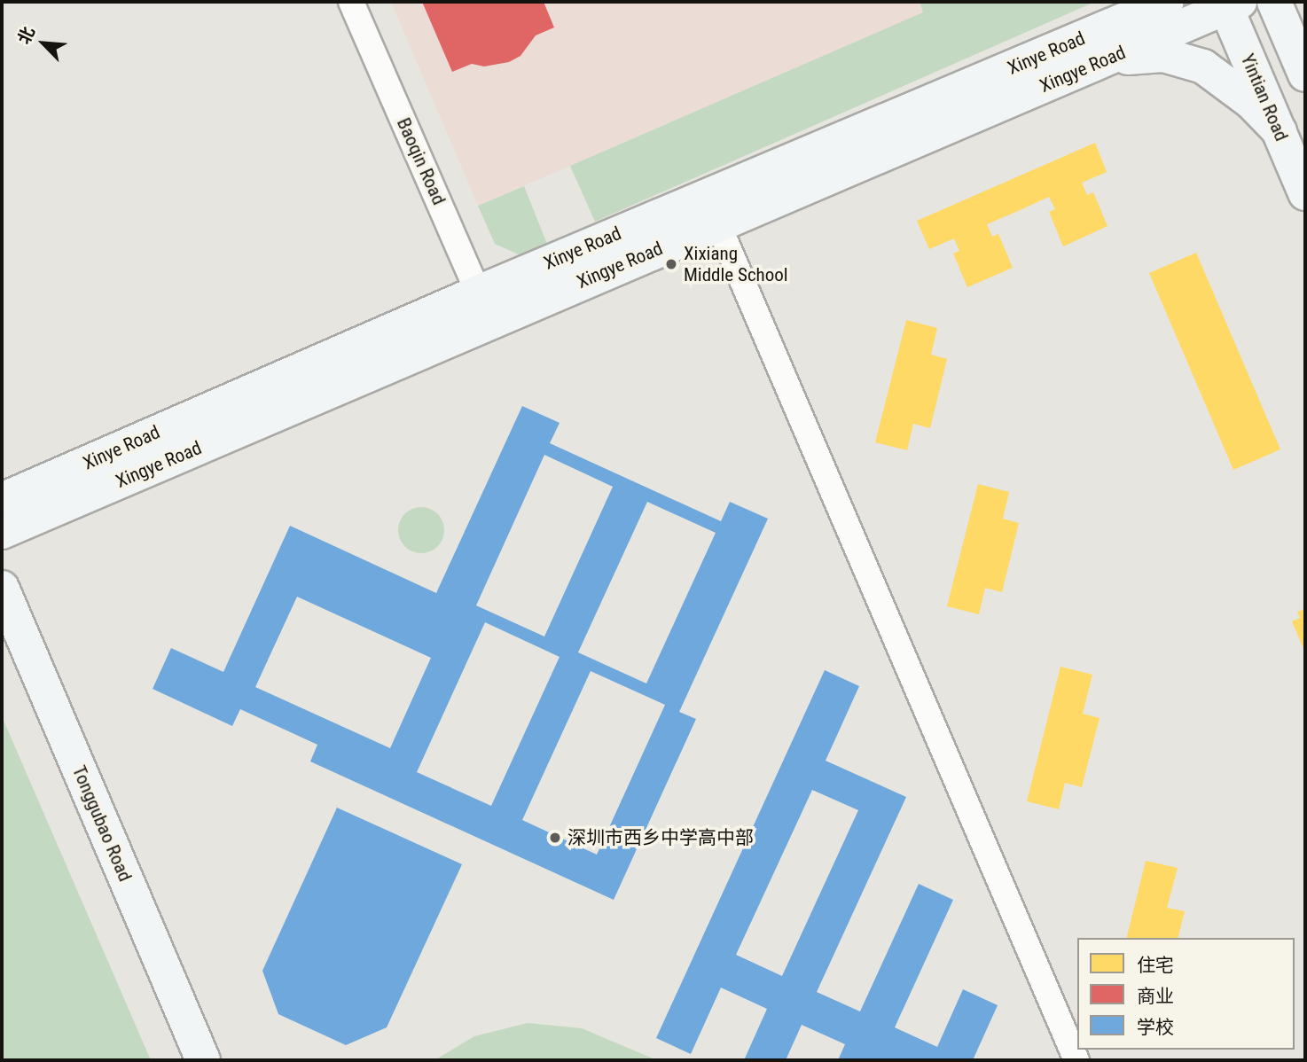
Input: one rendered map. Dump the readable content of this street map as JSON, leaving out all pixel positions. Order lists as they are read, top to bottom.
{
  "streets": {
    "main road": [
      "Xinye Road",
      "Xingye Road",
      "Yintian Road",
      "Tonggubao Road"
    ],
    "street": ["Baoqin Road"]
  },
  "crossings": [
    ["Xinye Road", "Xingye Road"],
    ["Xinye Road", "Baoqin Road"],
    ["Xingye Road", "Yintian Road"],
    ["Xingye Road", "Baoqin Road"]
  ],
  "places": ["Xixiang Middle School", "深圳市西乡中学高中部"],
  "legend": ["住宅", "商业", "学校"],
  "north": "top left"
}
